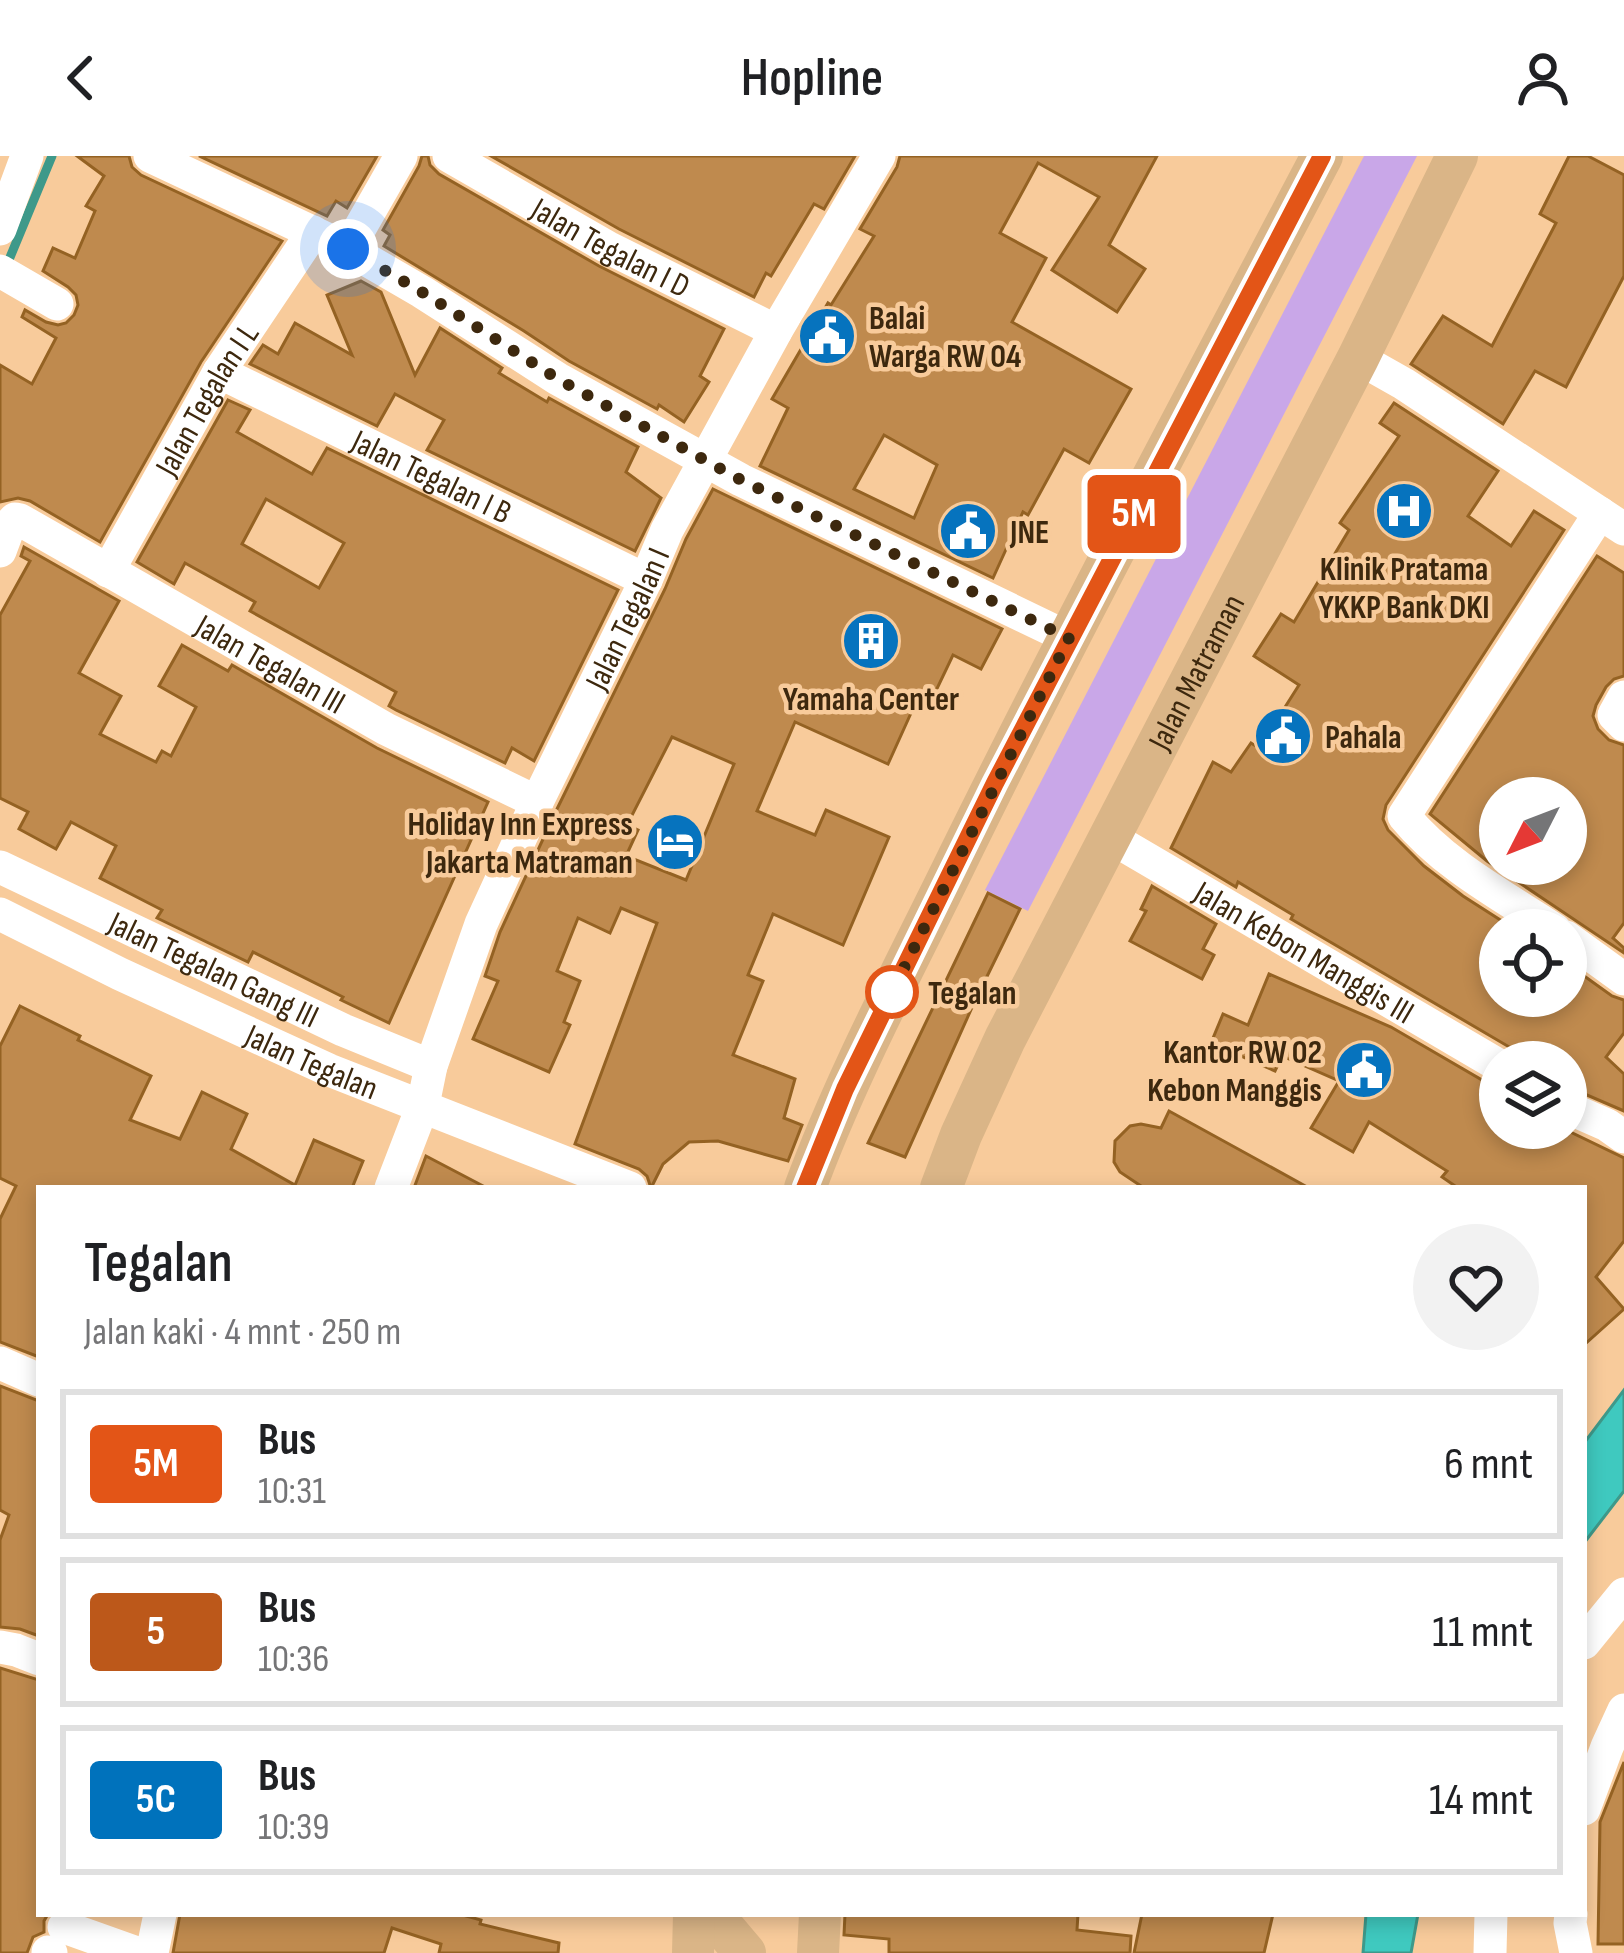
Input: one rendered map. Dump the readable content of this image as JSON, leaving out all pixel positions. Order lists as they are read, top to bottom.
{
  "streets": {
    "main road": ["Jalan Matraman"],
    "street": [
      "Jalan Tegalan I D",
      "Jalan Tegalan I L",
      "Jalan Tegalan I B",
      "Jalan Tegalan I",
      "Jalan Tegalan III",
      "Jalan Kebon Manggis III",
      "Jalan Tegalan Gang III",
      "Jalan Tegalan"
    ]
  },
  "crossings": [
    ["Jalan Tegalan I D", "Jalan Tegalan I"],
    ["Jalan Tegalan I L", "Jalan Tegalan I B"],
    ["Jalan Tegalan I L", "Jalan Tegalan III"],
    ["Jalan Tegalan I B", "Jalan Tegalan I"],
    ["Jalan Tegalan I", "Jalan Tegalan III"],
    ["Jalan Tegalan I", "Jalan Tegalan Gang III"],
    ["Jalan Tegalan I", "Jalan Tegalan"],
    ["Jalan Matraman", "Jalan Kebon Manggis III"]
  ],
  "places": {
    "public building": [
      "Balai Warga RW 04",
      "JNE",
      "Pahala",
      "Kantor RW 02 Kebon Manggis"
    ],
    "hospital": ["Klinik Pratama YKKP Bank DKI"],
    "building": ["Yamaha Center"],
    "hotel": ["Holiday Inn Express Jakarta Matraman"],
    "other": ["Tegalan"]
  },
  "lines": ["bus line 5M"],
  "north": "bottom left",
  "page": {
    "header": "Hopline",
    "on_map": "5M",
    "heading": ["Tegalan", "Jalan kaki · 4 mnt · 250 m"],
    "list": [
      {
        "mark": "5M",
        "name": "Bus",
        "note": "10:31",
        "value": "6 mnt"
      },
      {
        "mark": "5",
        "name": "Bus",
        "note": "10:36",
        "value": "11 mnt"
      },
      {
        "mark": "5C",
        "name": "Bus",
        "note": "10:39",
        "value": "14 mnt"
      }
    ]
  }
}
